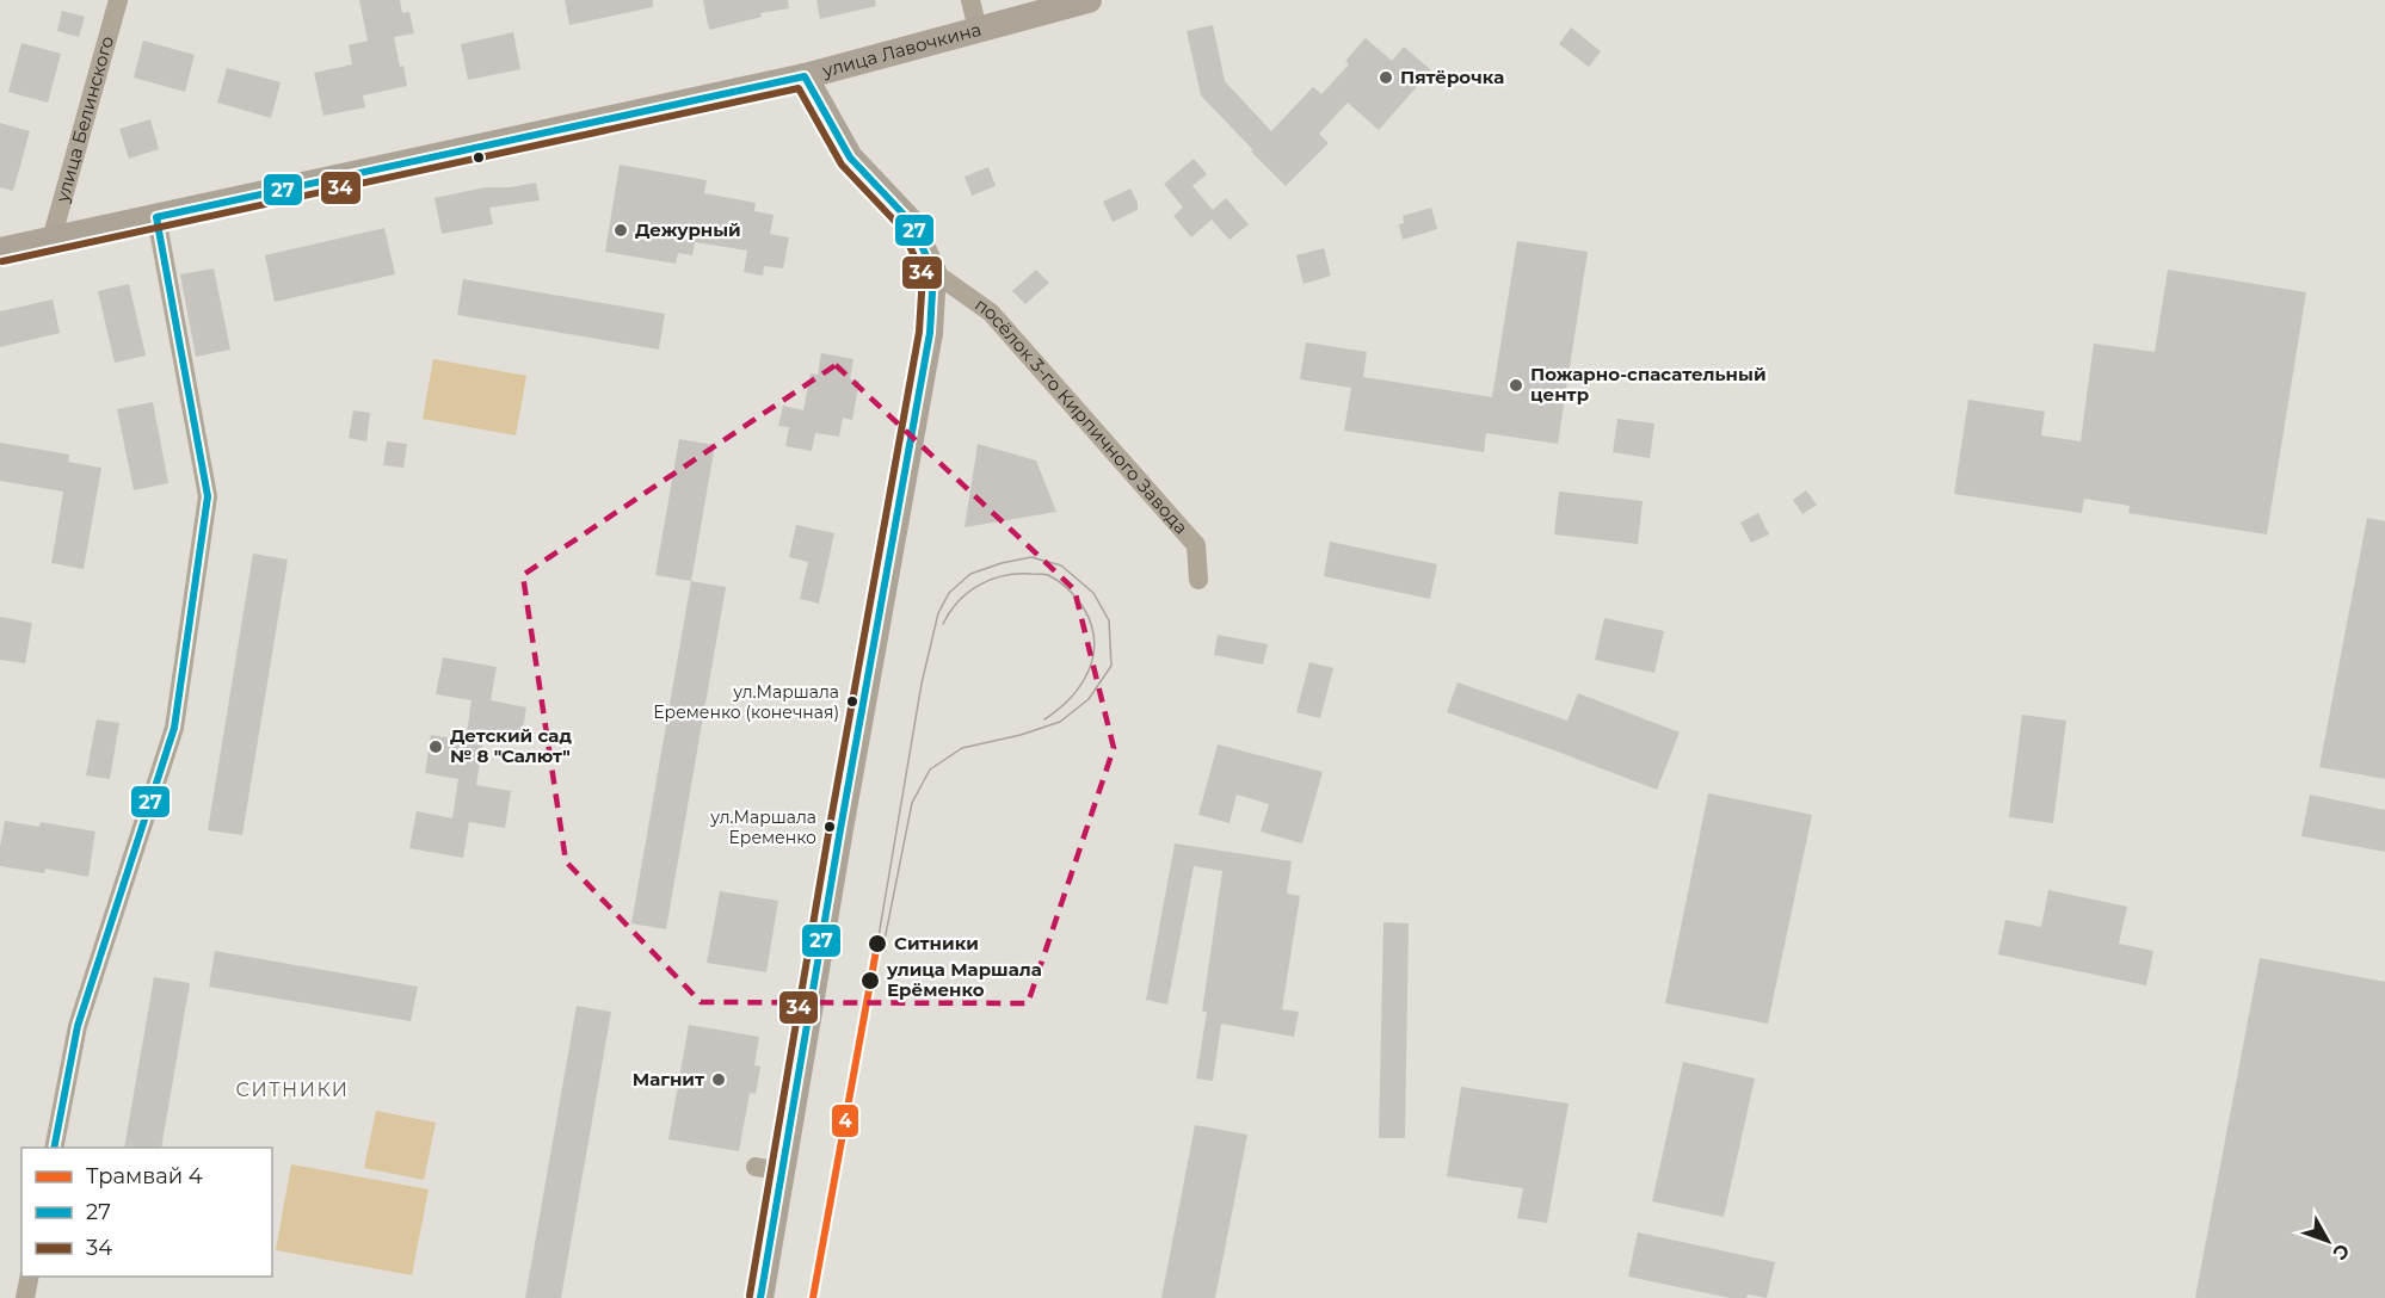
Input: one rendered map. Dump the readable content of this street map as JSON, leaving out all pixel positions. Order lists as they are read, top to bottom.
{
  "streets": {
    "main road": ["улица Лавочкина"],
    "street": ["улица Белинского", "посёлок 3-го Кирпичного Завода"]
  },
  "crossings": [
    ["улица Лавочкина", "улица Белинского"]
  ],
  "districts": ["СИТНИКИ"],
  "places": [
    "Пятёрочка",
    "Дежурный",
    "Пожарно-спасательный центр",
    "ул.Маршала Еременко (конечная)",
    "Детский сад № 8 \"Салют\"",
    "ул.Маршала Еременко",
    "Ситники",
    "улица Маршала Ерёменко",
    "Магнит"
  ],
  "lines": ["transit line 27", "transit line 34", "tram line 4"],
  "legend": ["Трамвай 4", "27", "34"],
  "north": "bottom right"
}
